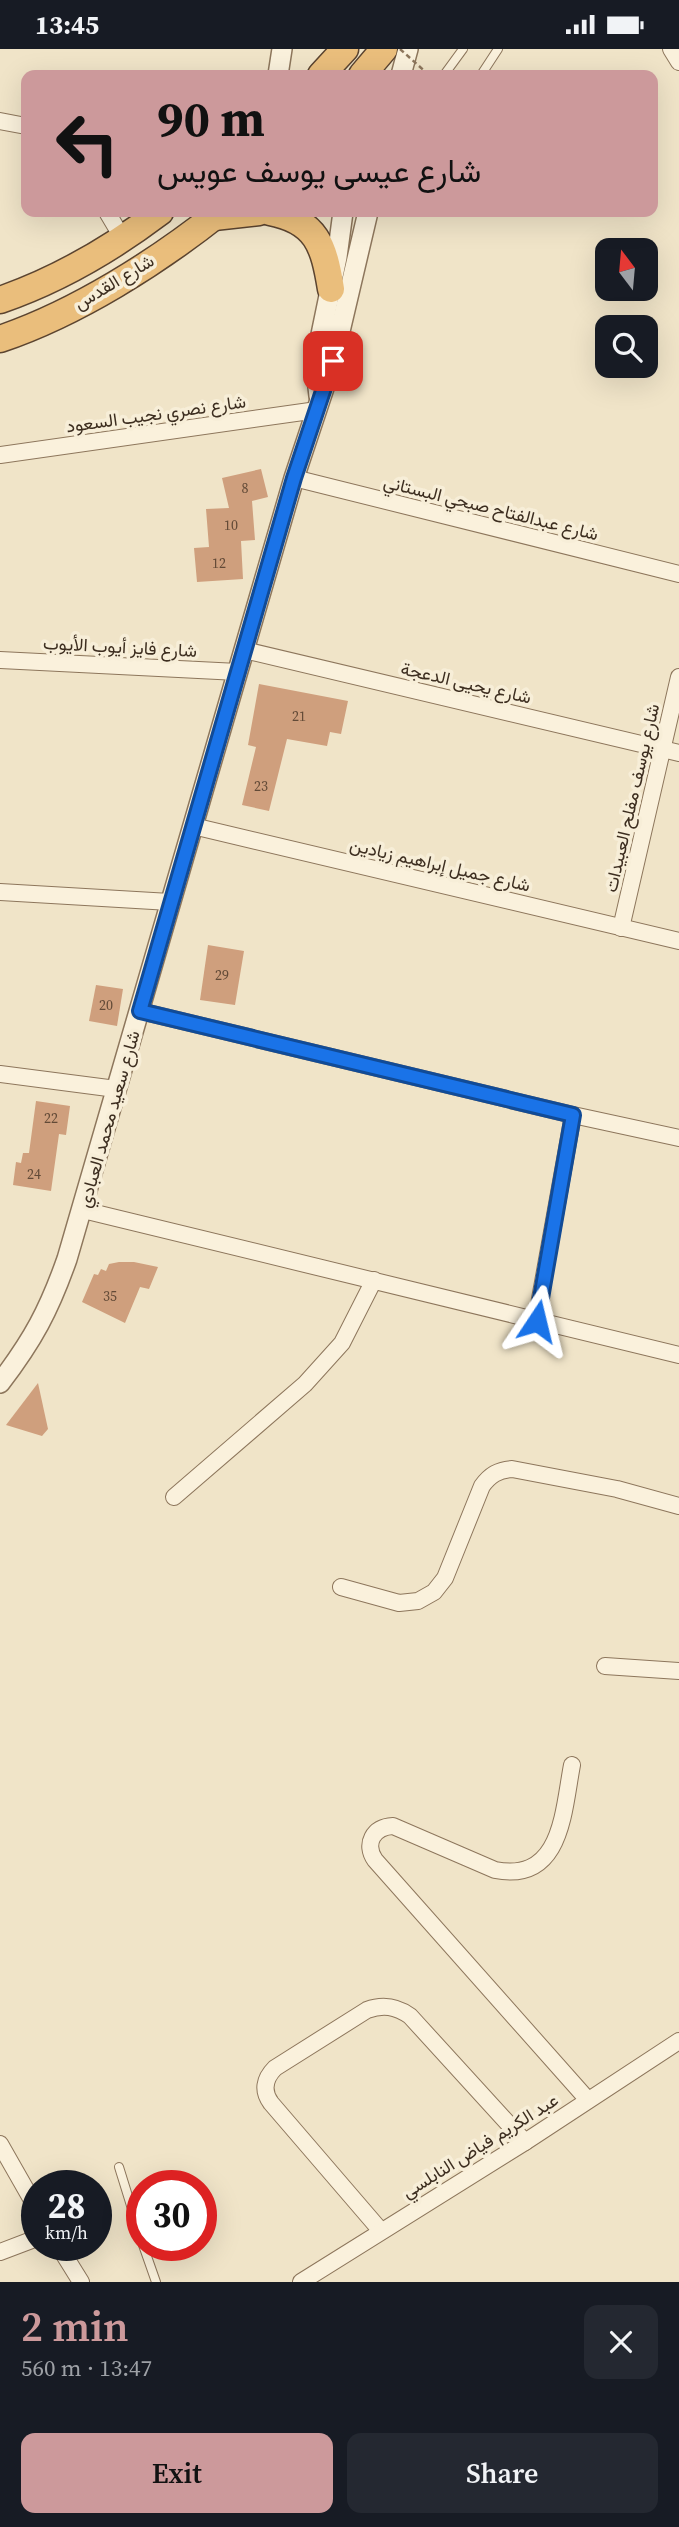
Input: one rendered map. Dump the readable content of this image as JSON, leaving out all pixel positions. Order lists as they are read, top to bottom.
{
  "streets": {
    "highway": ["شارع القدس"],
    "street": [
      "شارع نصري نجيب السعود",
      "شارع عبدالفتاح صبحي البستاني",
      "شارع فايز أيوب الأيوب",
      "شارع يحيى الدعجة",
      "شارع يوسف مفلح العبيدات",
      "شارع جميل إبراهيم زيادين",
      "شارع سعيد محمد العبادي",
      "عبد الكريم فياض النابلسي"
    ]
  },
  "crossings": [
    ["شارع نصري نجيب السعود", "شارع سعيد محمد العبادي"],
    ["شارع عبدالفتاح صبحي البستاني", "شارع سعيد محمد العبادي"],
    ["شارع فايز أيوب الأيوب", "شارع سعيد محمد العبادي"],
    ["شارع يحيى الدعجة", "شارع يوسف مفلح العبيدات"],
    ["شارع يحيى الدعجة", "شارع سعيد محمد العبادي"],
    ["شارع يوسف مفلح العبيدات", "شارع جميل إبراهيم زيادين"],
    ["شارع جميل إبراهيم زيادين", "شارع سعيد محمد العبادي"]
  ],
  "house_numbers": [
    "8",
    "10",
    "12",
    "21",
    "23",
    "29",
    "20",
    "22",
    "24",
    "35"
  ],
  "north": "top",
  "page": {
    "status": "13:45",
    "turn": ["90 m", "شارع عيسى يوسف عويس"],
    "speed": "28 km/h",
    "limit": "30",
    "heading": ["2 min", "560 m · 13:47"],
    "buttons": ["Exit", "Share"]
  }
}
